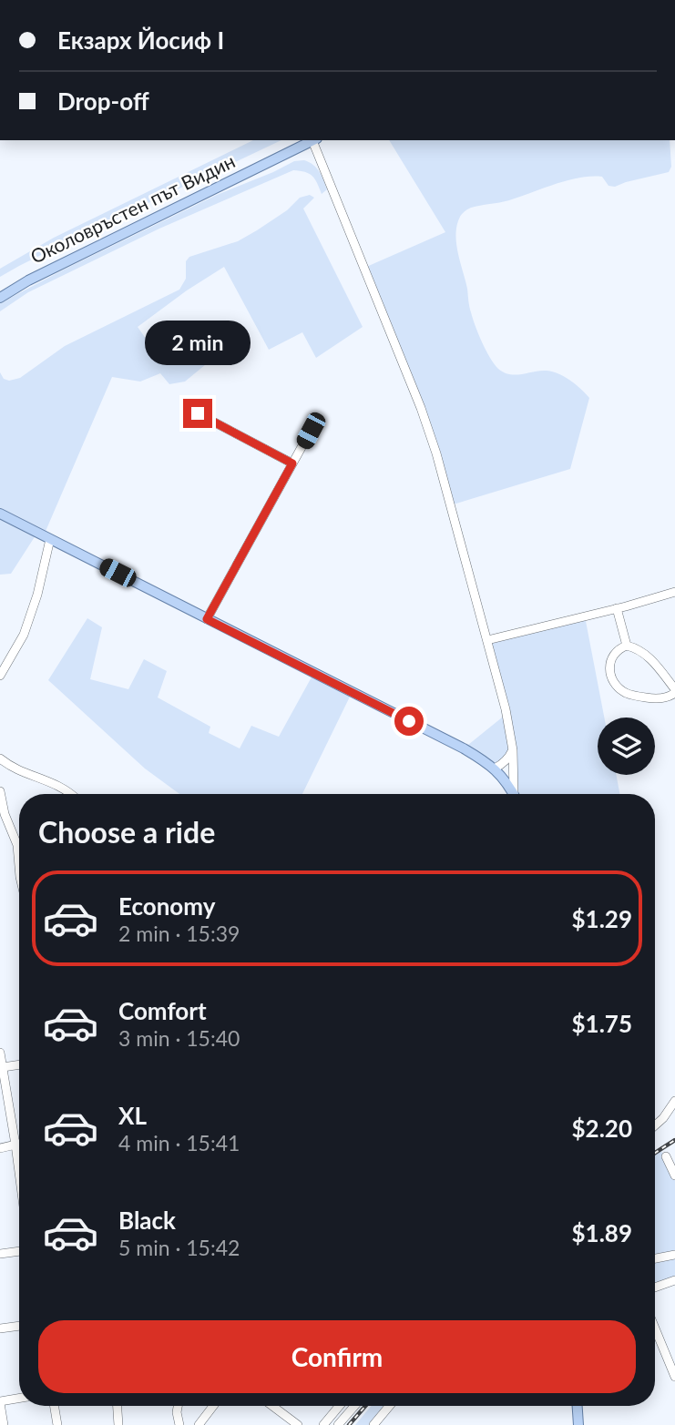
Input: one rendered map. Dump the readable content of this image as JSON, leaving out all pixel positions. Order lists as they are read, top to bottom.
{
  "streets": {
    "main road": ["Околовръстен път Видин"]
  },
  "page": {
    "banner": ["Екзарх Йосиф I", "Drop-off"],
    "bubble": "2 min",
    "heading": "Choose a ride",
    "list": [
      {
        "name": "Economy",
        "note": "2 min · 15:39",
        "value": "$1.29"
      },
      {
        "name": "Comfort",
        "note": "3 min · 15:40",
        "value": "$1.75"
      },
      {
        "name": "XL",
        "note": "4 min · 15:41",
        "value": "$2.20"
      },
      {
        "name": "Black",
        "note": "5 min · 15:42",
        "value": "$1.89"
      }
    ],
    "buttons": "Confirm"
  }
}
